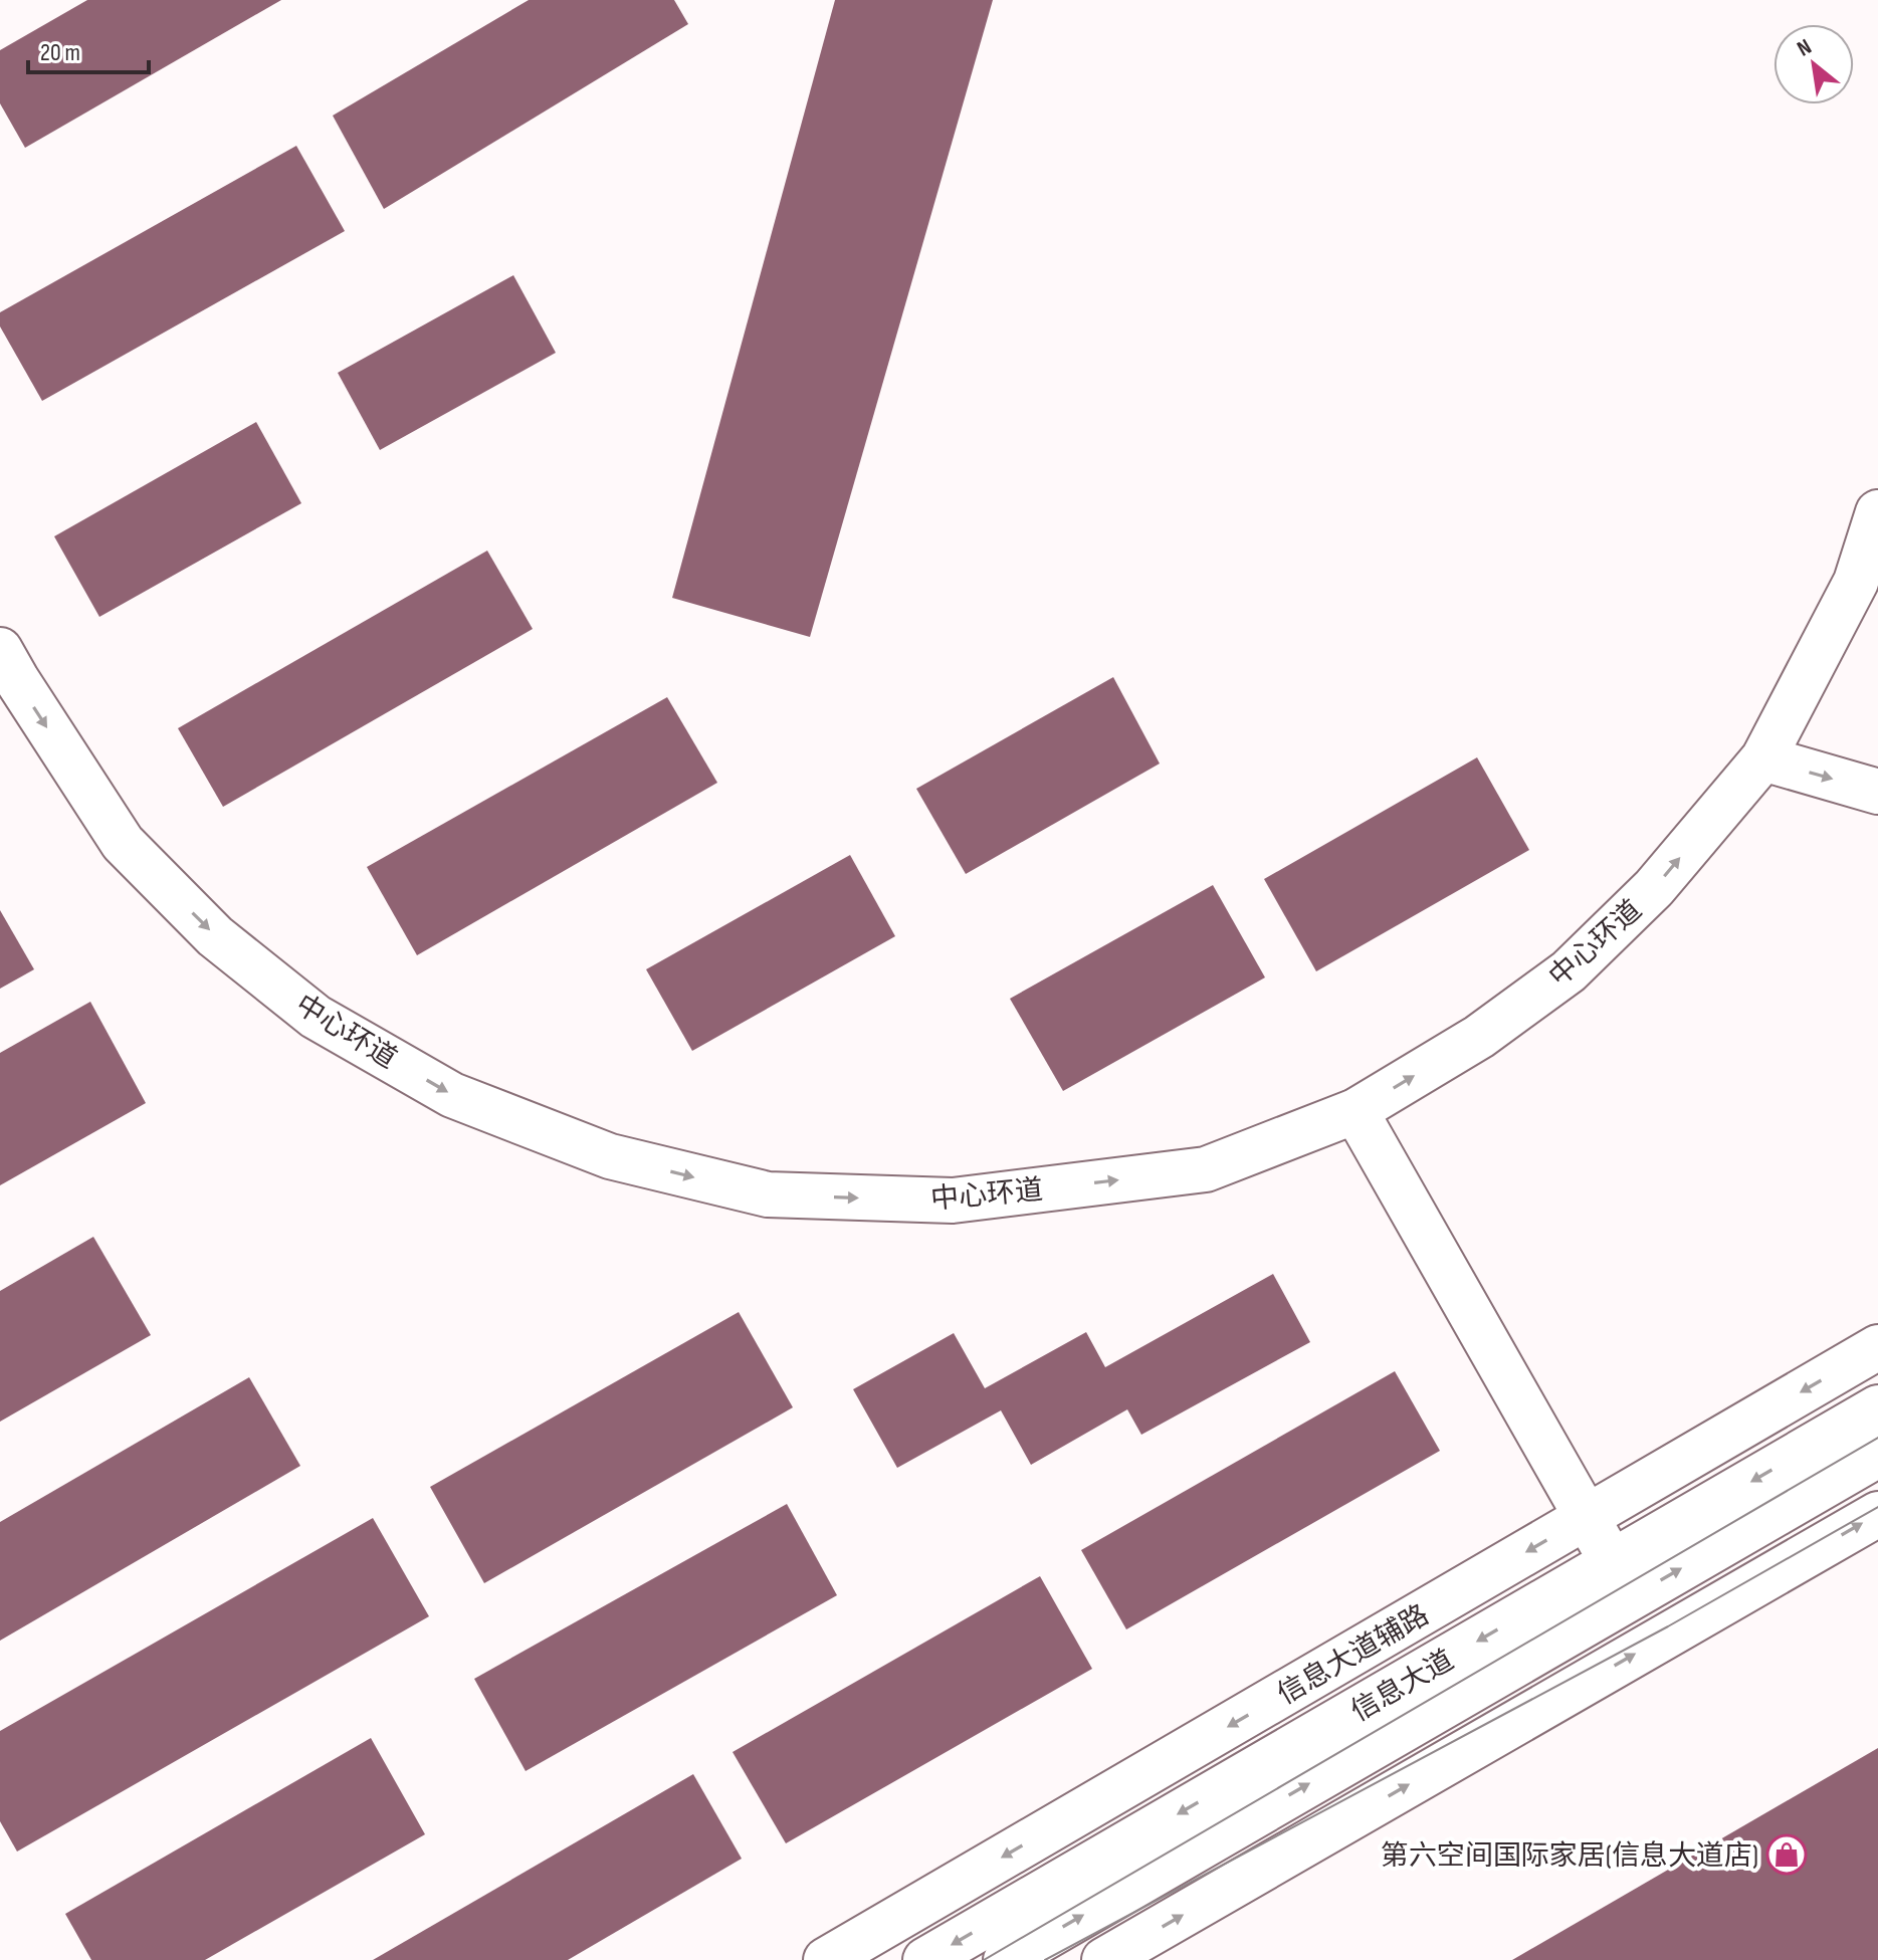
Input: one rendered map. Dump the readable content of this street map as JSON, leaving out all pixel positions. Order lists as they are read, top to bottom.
{
  "streets": {
    "street": ["中心环道", "信息大道辅路", "信息大道"]
  },
  "one_way": ["中心环道"],
  "places": {
    "shop": ["第六空间国际家居(信息大道店)"]
  },
  "scale_bar": "20 m",
  "north": "top left"
}
